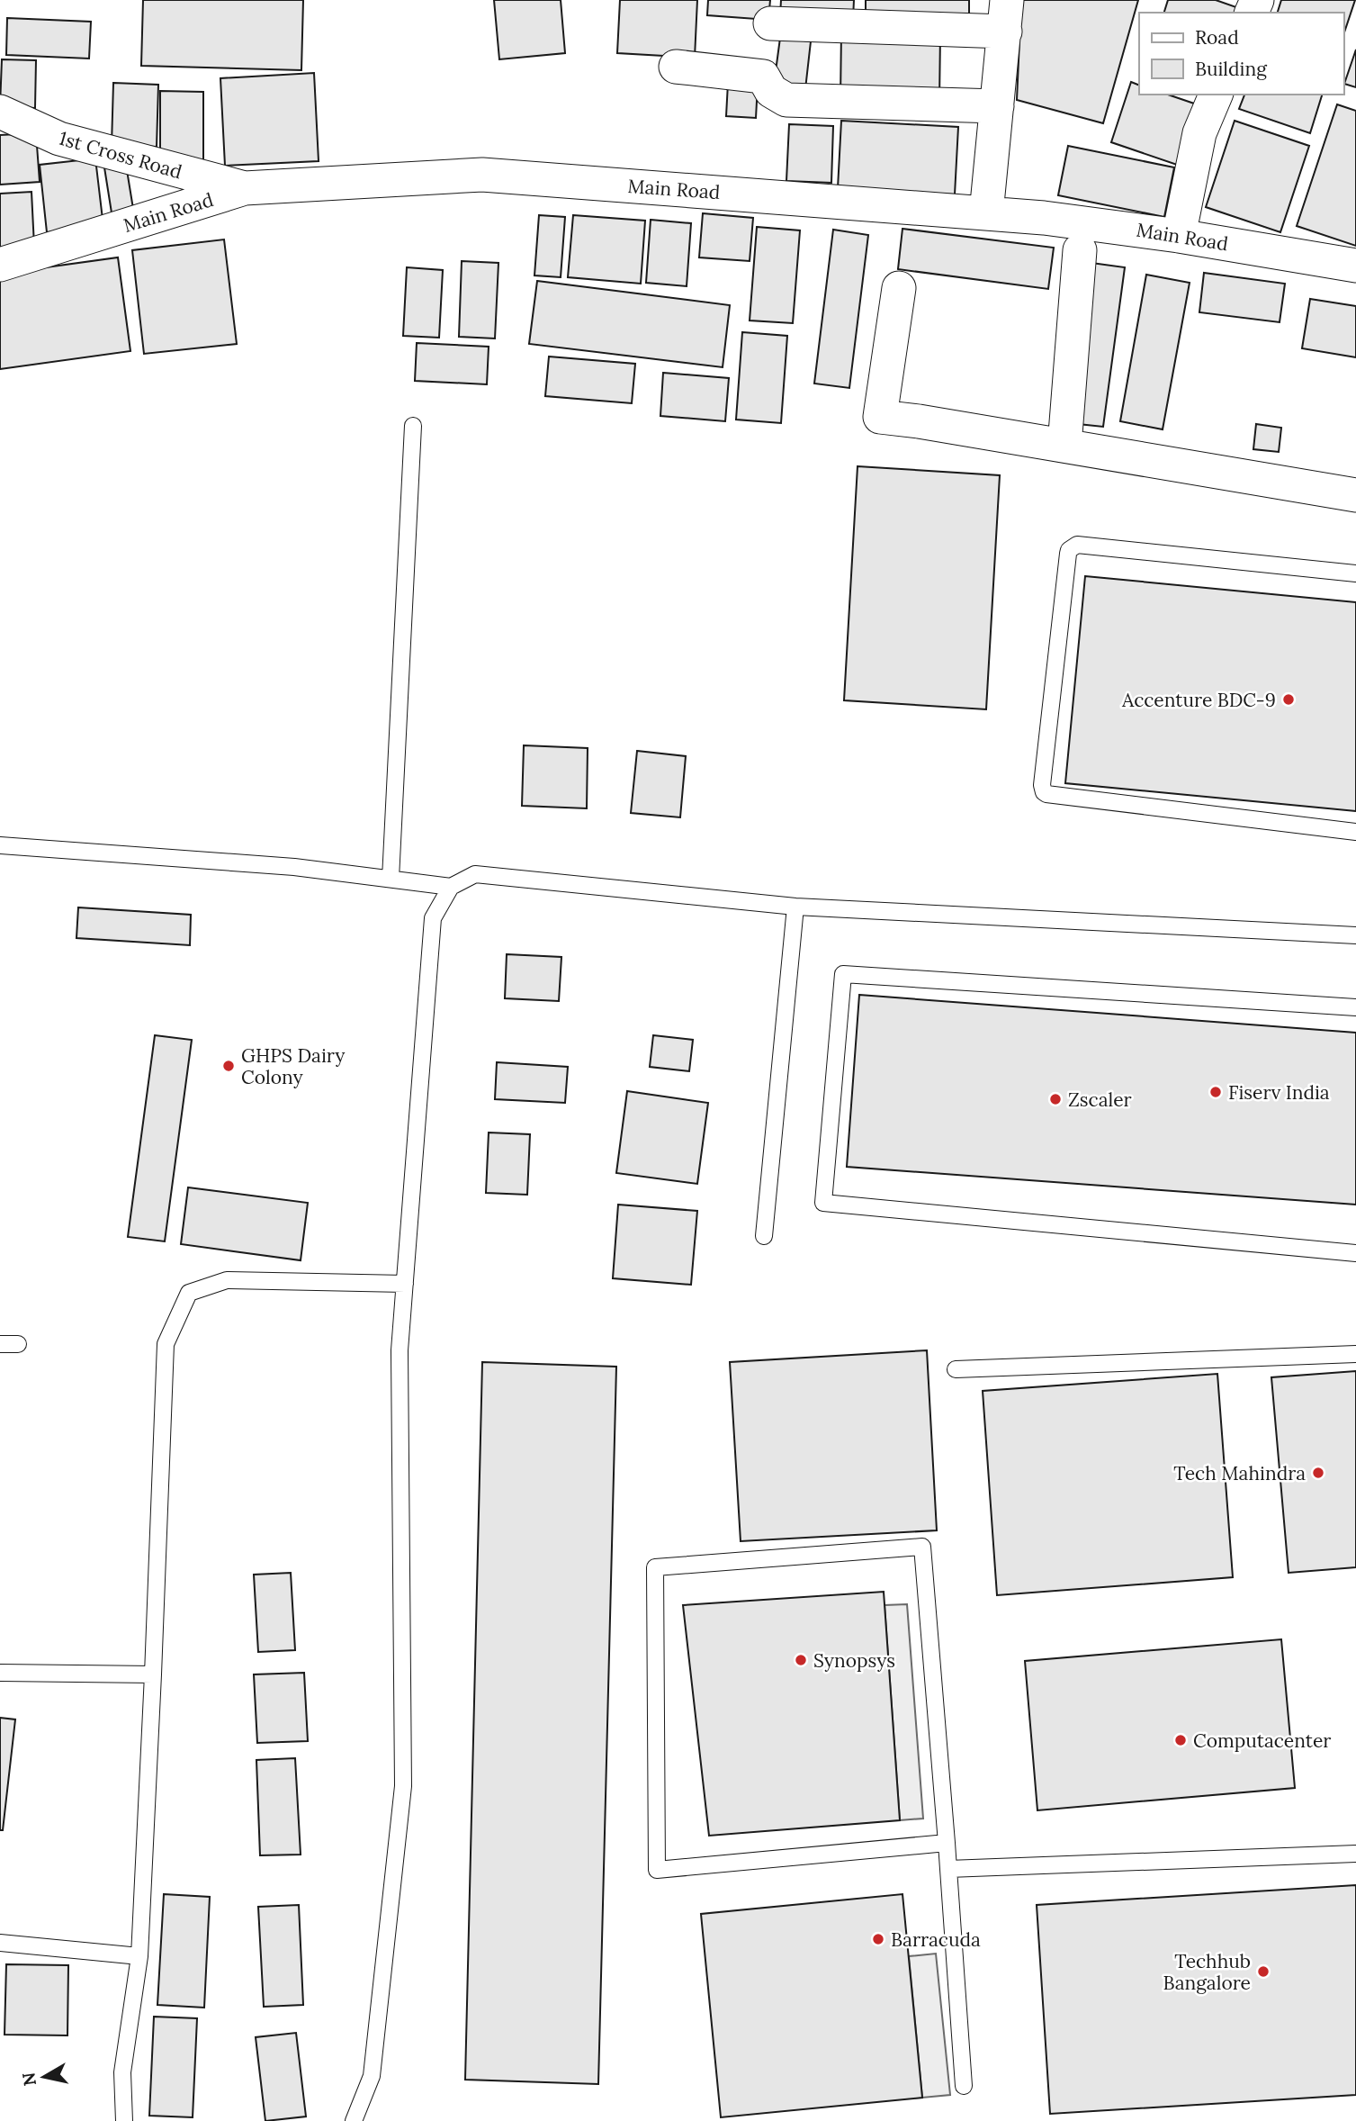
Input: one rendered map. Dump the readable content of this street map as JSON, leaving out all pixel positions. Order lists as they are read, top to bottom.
{
  "streets": {
    "street": ["1st Cross Road", "Main Road"]
  },
  "crossings": [
    ["1st Cross Road", "Main Road"]
  ],
  "places": [
    "Accenture BDC-9",
    "GHPS Dairy Colony",
    "Fiserv India",
    "Zscaler",
    "Tech Mahindra",
    "Synopsys",
    "Computacenter",
    "Barracuda",
    "Techhub Bangalore"
  ],
  "legend": ["Road", "Building"],
  "north": "left"
}
